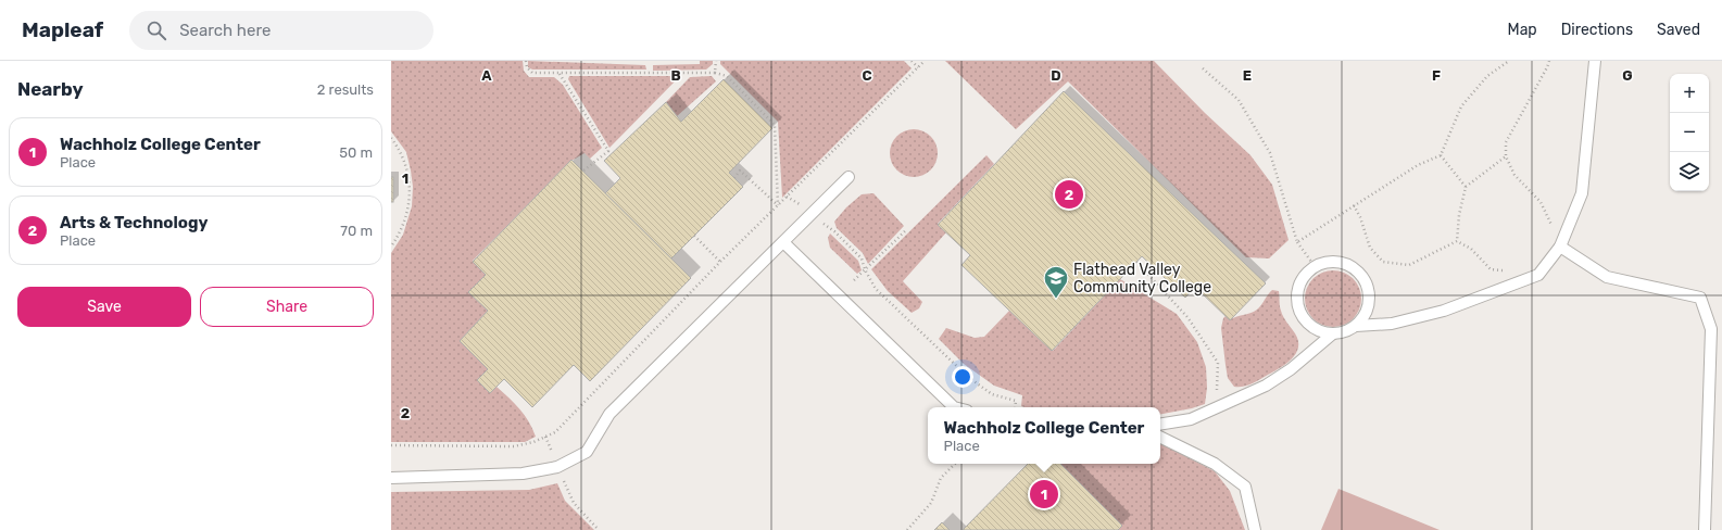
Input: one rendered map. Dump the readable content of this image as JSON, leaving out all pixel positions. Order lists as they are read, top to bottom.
{
  "places": {
    "school or university": ["Flathead Valley Community College"]
  },
  "page": {
    "header": "Mapleaf",
    "search": "Search here",
    "nav": ["Map", "Directions", "Saved"],
    "heading": ["Nearby", "2 results"],
    "map_buttons": ["+", "−"],
    "list": [
      {
        "mark": "1",
        "name": "Wachholz College Center",
        "note": "Place",
        "value": "50 m"
      },
      {
        "mark": "2",
        "name": "Arts & Technology",
        "note": "Place",
        "value": "70 m"
      }
    ],
    "pins": ["2", "1"],
    "buttons": ["Save", "Share"],
    "popup": ["Wachholz College Center", "Place"]
  },
  "grid": {
    "columns": [
      "A",
      "B",
      "C",
      "D",
      "E",
      "F",
      "G"
    ],
    "rows": ["1", "2"]
  }
}
